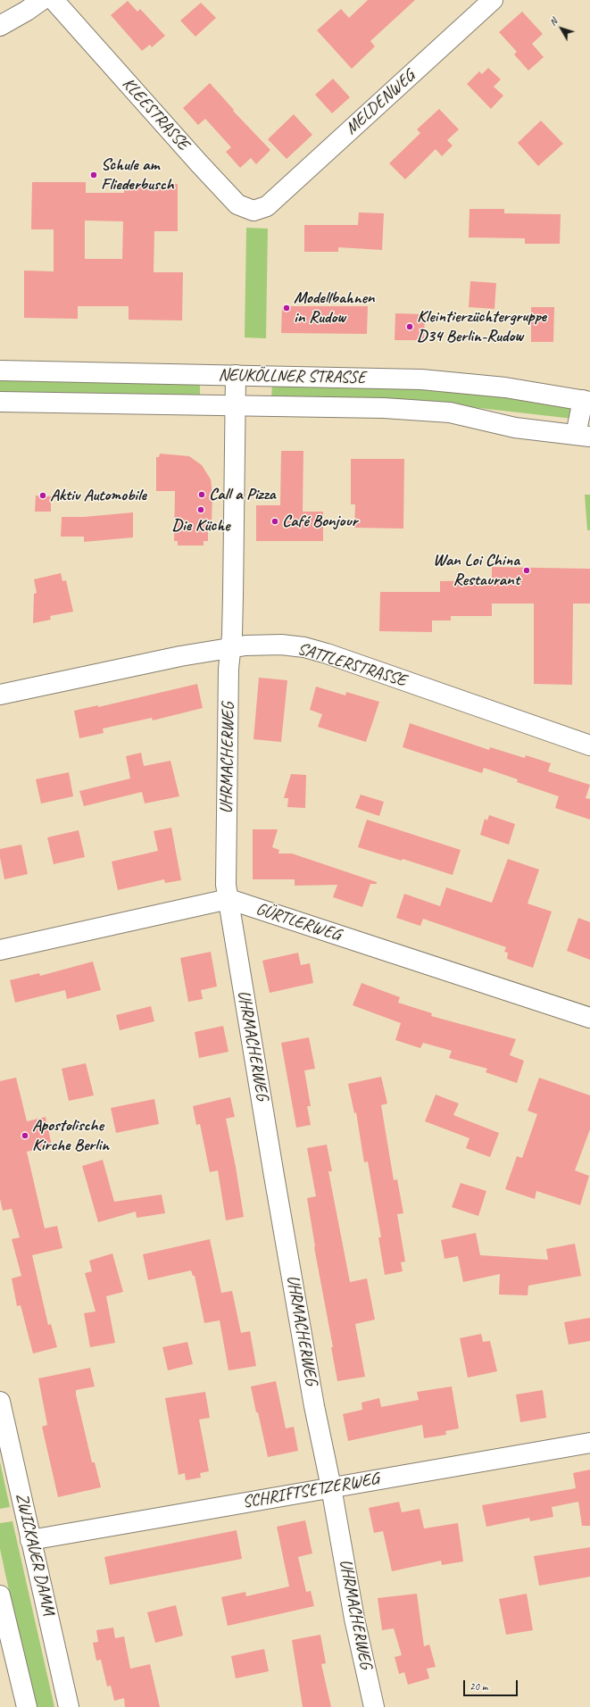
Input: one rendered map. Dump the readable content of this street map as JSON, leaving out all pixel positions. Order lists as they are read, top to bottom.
{
  "streets": {
    "street": [
      "MELDENWEG",
      "KLEESTRASSE",
      "NEUKÖLLNER STRASSE",
      "SATTLERSTRASSE",
      "UHRMACHERWEG",
      "GÜRTLERWEG",
      "SCHRIFTSETZERWEG",
      "ZWICKAUER DAMM"
    ]
  },
  "crossings": [
    ["MELDENWEG", "KLEESTRASSE"],
    ["NEUKÖLLNER STRASSE", "UHRMACHERWEG"],
    ["SATTLERSTRASSE", "UHRMACHERWEG"],
    ["UHRMACHERWEG", "GÜRTLERWEG"],
    ["UHRMACHERWEG", "SCHRIFTSETZERWEG"],
    ["SCHRIFTSETZERWEG", "ZWICKAUER DAMM"]
  ],
  "places": [
    "Schule am Fliederbusch",
    "Modellbahnen in Rudow",
    "Kleintierzüchtergruppe D34 Berlin-Rudow",
    "Call a Pizza",
    "Aktiv Automobile",
    "Die Küche",
    "Café Bonjour",
    "Wan Loi China Restaurant",
    "Apostolische Kirche Berlin"
  ],
  "scale_bar": "20 m",
  "north": "top left"
}
